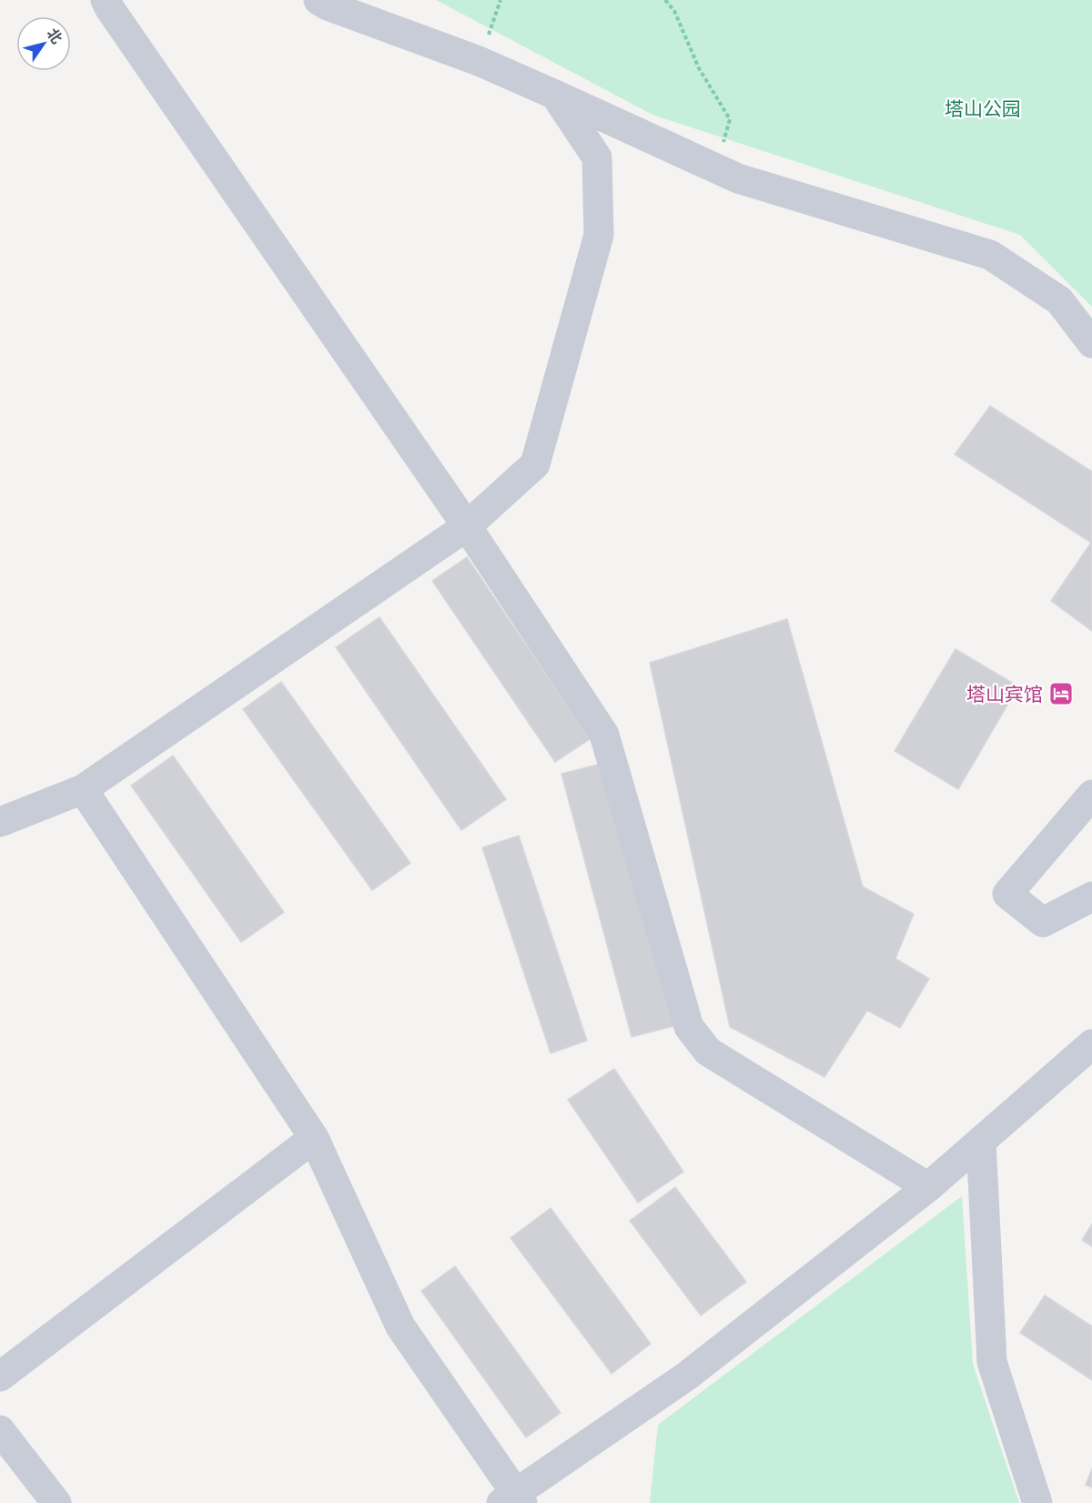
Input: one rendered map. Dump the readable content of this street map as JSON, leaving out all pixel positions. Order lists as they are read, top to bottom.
{
  "parks": ["塔山公园"],
  "places": {
    "hotel": ["塔山宾馆"]
  },
  "north": "top right"
}
